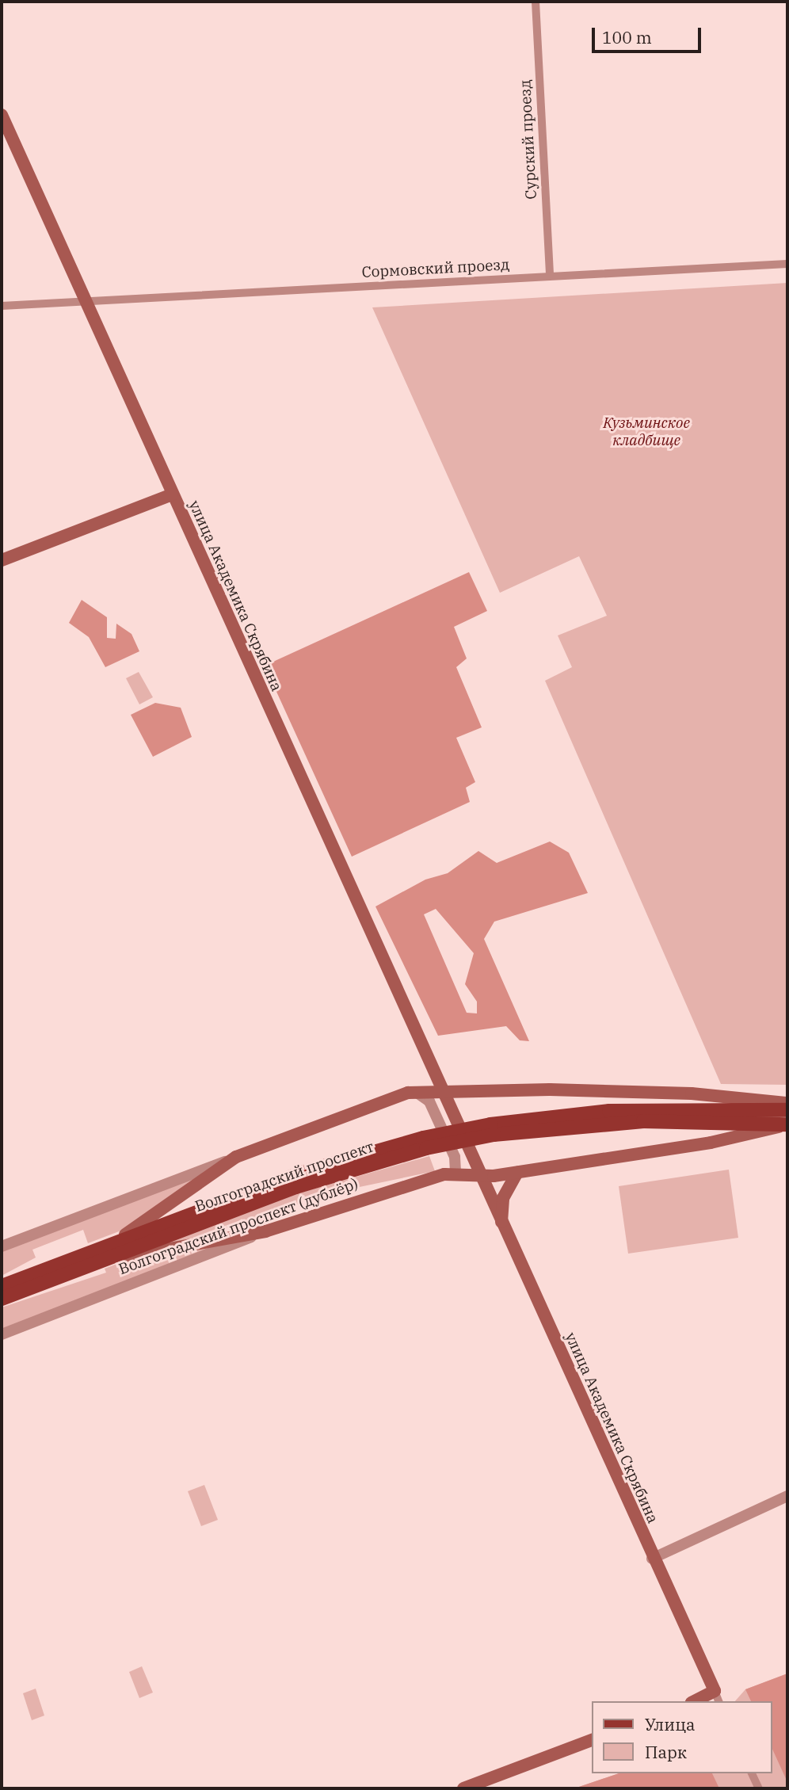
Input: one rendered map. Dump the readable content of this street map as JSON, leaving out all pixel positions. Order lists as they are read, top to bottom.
{
  "streets": {
    "main road": ["улица Академика Скрябина", "Волгоградский проспект", "Волгоградский проспект (дублёр)"],
    "street": ["Сурский проезд", "Сормовский проезд"]
  },
  "crossings": [
    ["Сурский проезд", "Сормовский проезд"],
    ["Сормовский проезд", "улица Академика Скрябина"],
    ["улица Академика Скрябина", "Волгоградский проспект (дублёр)"],
    ["Волгоградский проспект", "Волгоградский проспект (дублёр)"]
  ],
  "parks": ["Кузьминское кладбище"],
  "legend": ["Улица", "Парк"],
  "scale_bar": "100 m"
}
